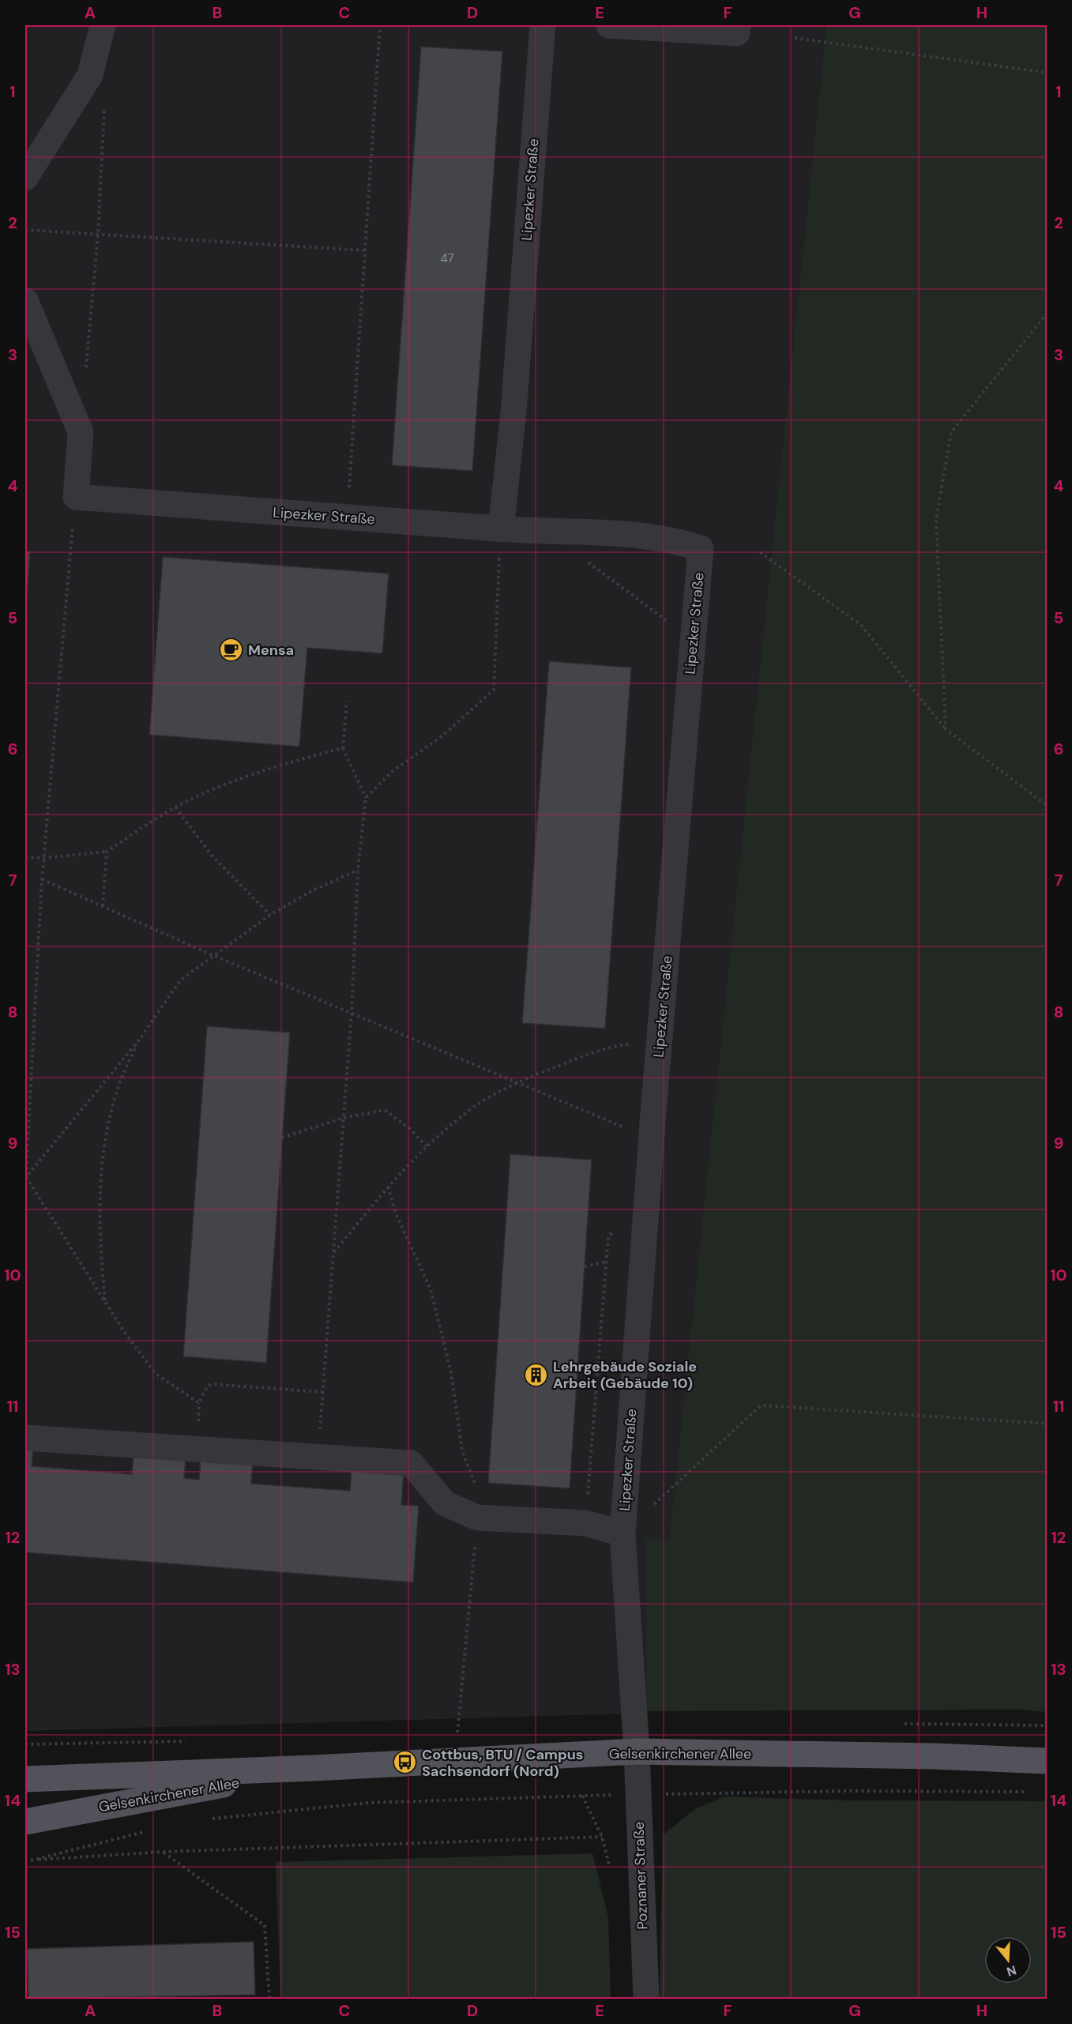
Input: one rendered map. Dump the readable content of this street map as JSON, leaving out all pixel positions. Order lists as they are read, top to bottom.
{
  "streets": {
    "main road": ["Gelsenkirchener Allee"],
    "street": ["Lipezker Straße", "Poznaner Straße"]
  },
  "crossings": [
    ["Lipezker Straße", "Poznaner Straße"],
    ["Gelsenkirchener Allee", "Poznaner Straße"]
  ],
  "places": {
    "cafe": ["Mensa"],
    "building": ["Lehrgebäude Soziale Arbeit (Gebäude 10)"],
    "bus stop": ["Cottbus, BTU / Campus Sachsendorf (Nord)"]
  },
  "house_numbers": ["47"],
  "north": "bottom",
  "grid": {
    "columns": [
      "A",
      "B",
      "C",
      "D",
      "E",
      "F",
      "G",
      "H"
    ],
    "rows": [
      "1",
      "2",
      "3",
      "4",
      "5",
      "6",
      "7",
      "8",
      "9",
      "10",
      "11",
      "12",
      "13",
      "14",
      "15"
    ]
  }
}
